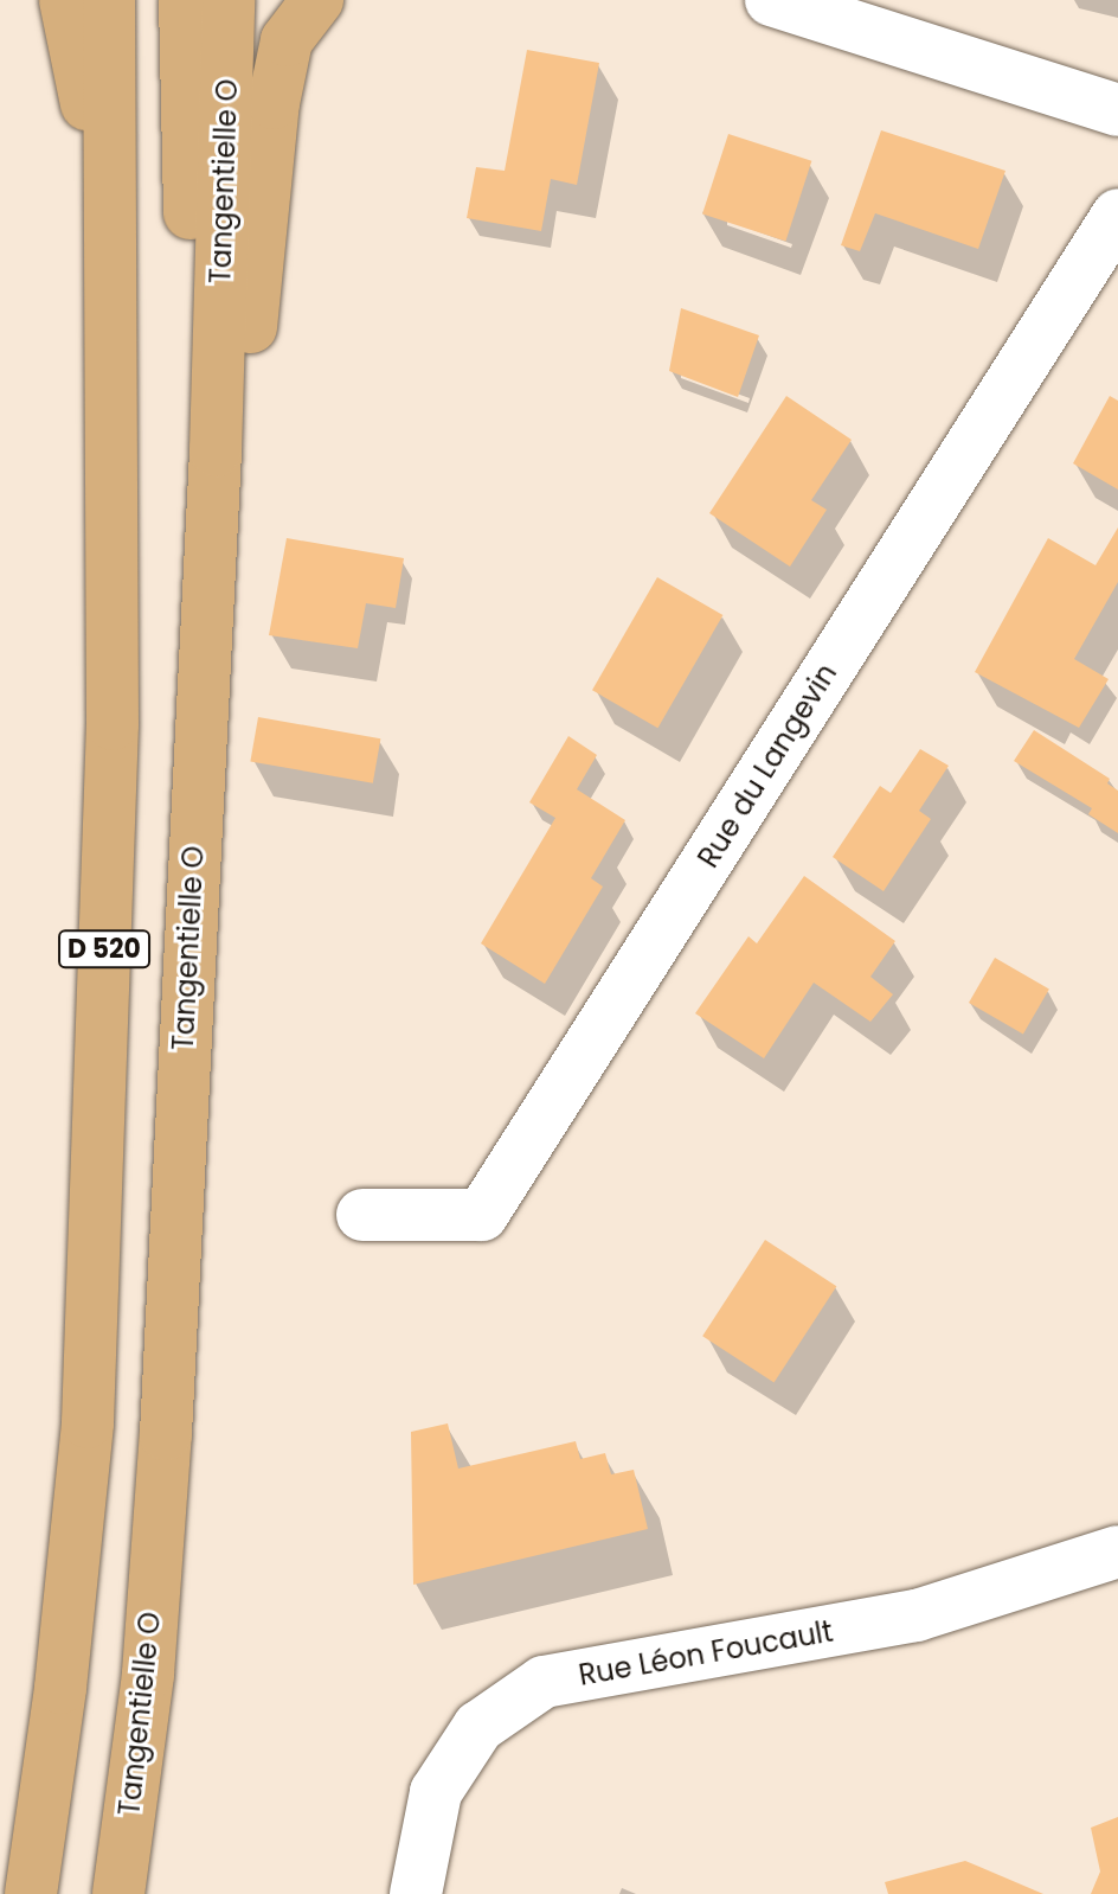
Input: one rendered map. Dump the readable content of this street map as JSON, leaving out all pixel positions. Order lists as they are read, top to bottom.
{
  "streets": {
    "main road": ["Tangentielle O", "D 520"],
    "street": ["Rue du Langevin", "Rue Léon Foucault"]
  },
  "crossings": [
    ["Tangentielle O", "D 520"]
  ]
}
